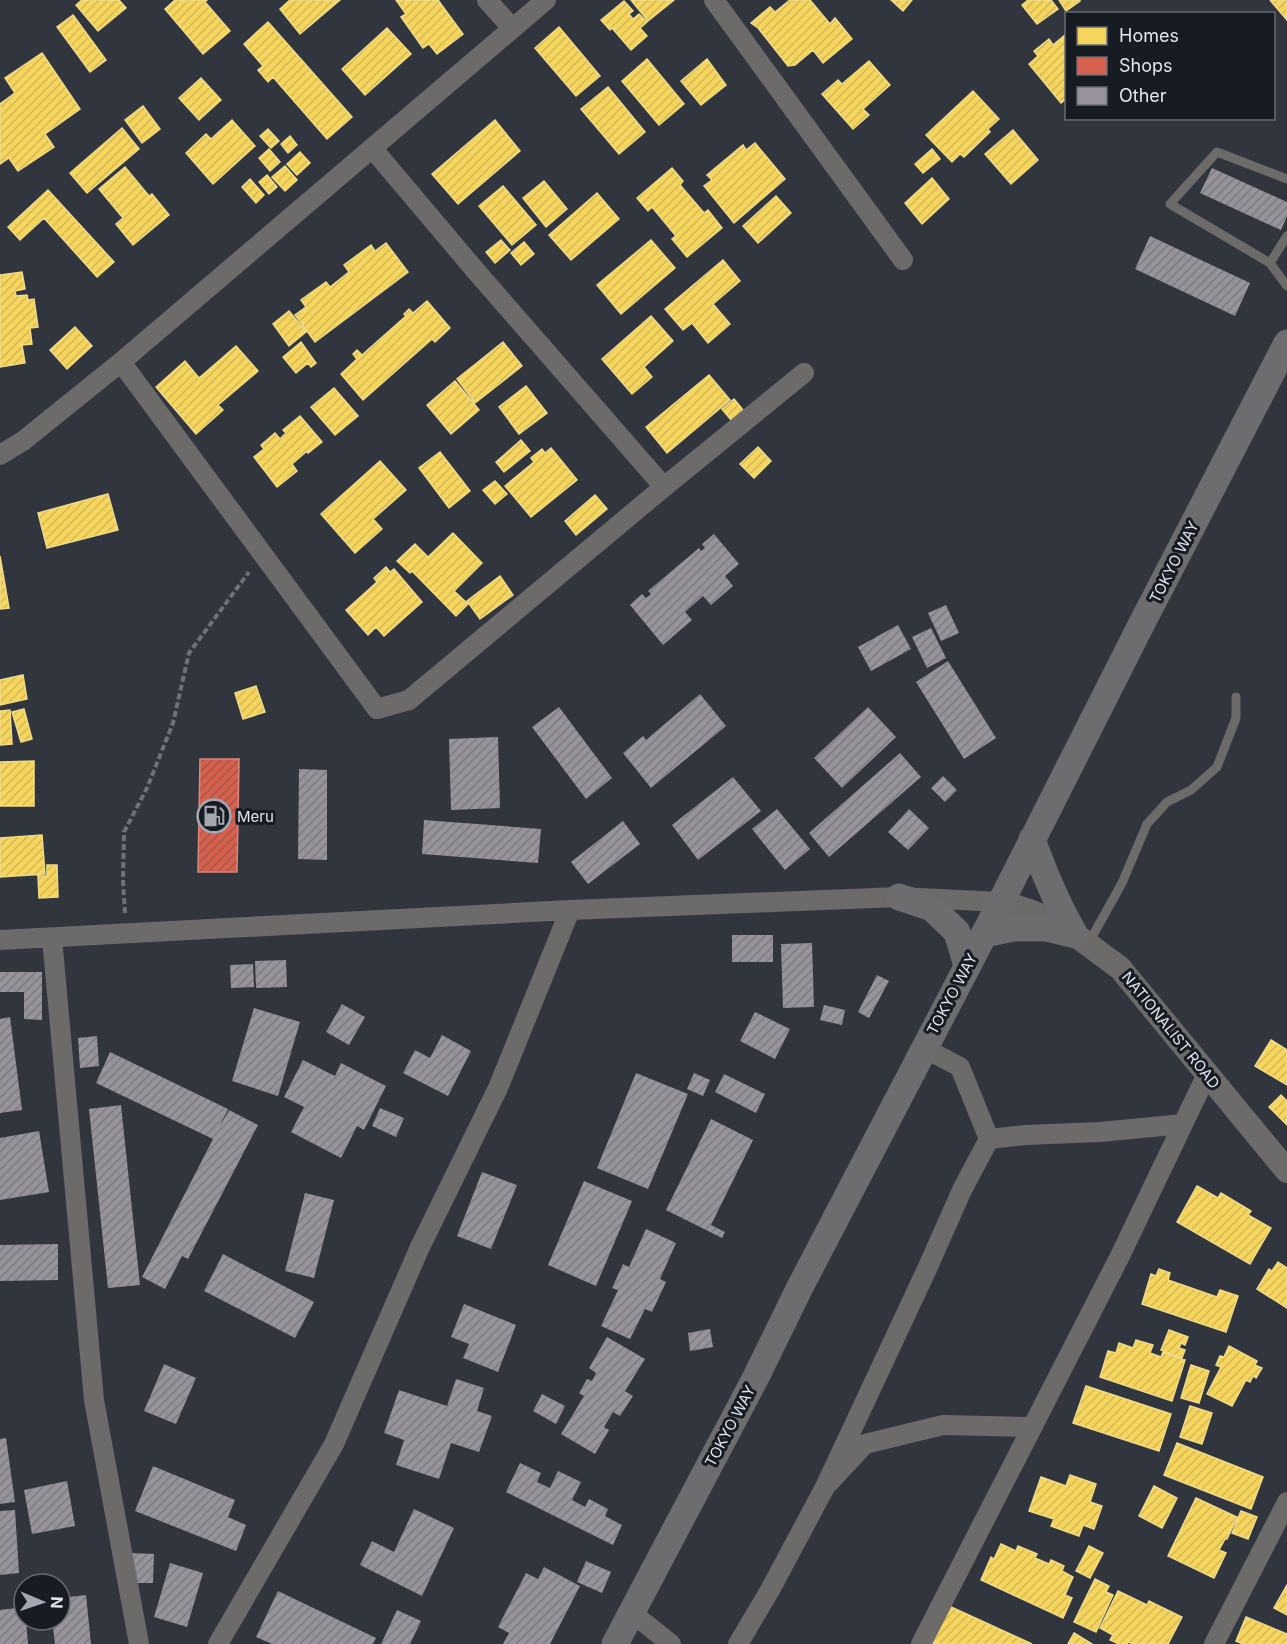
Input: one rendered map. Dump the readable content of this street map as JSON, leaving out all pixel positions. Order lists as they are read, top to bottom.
{
  "streets": {
    "main road": ["TOKYO WAY"],
    "street": ["NATIONALIST ROAD"]
  },
  "crossings": [
    ["TOKYO WAY", "NATIONALIST ROAD"]
  ],
  "places": {
    "fuel station": ["Meru"]
  },
  "legend": ["Homes", "Shops", "Other"],
  "north": "right"
}
